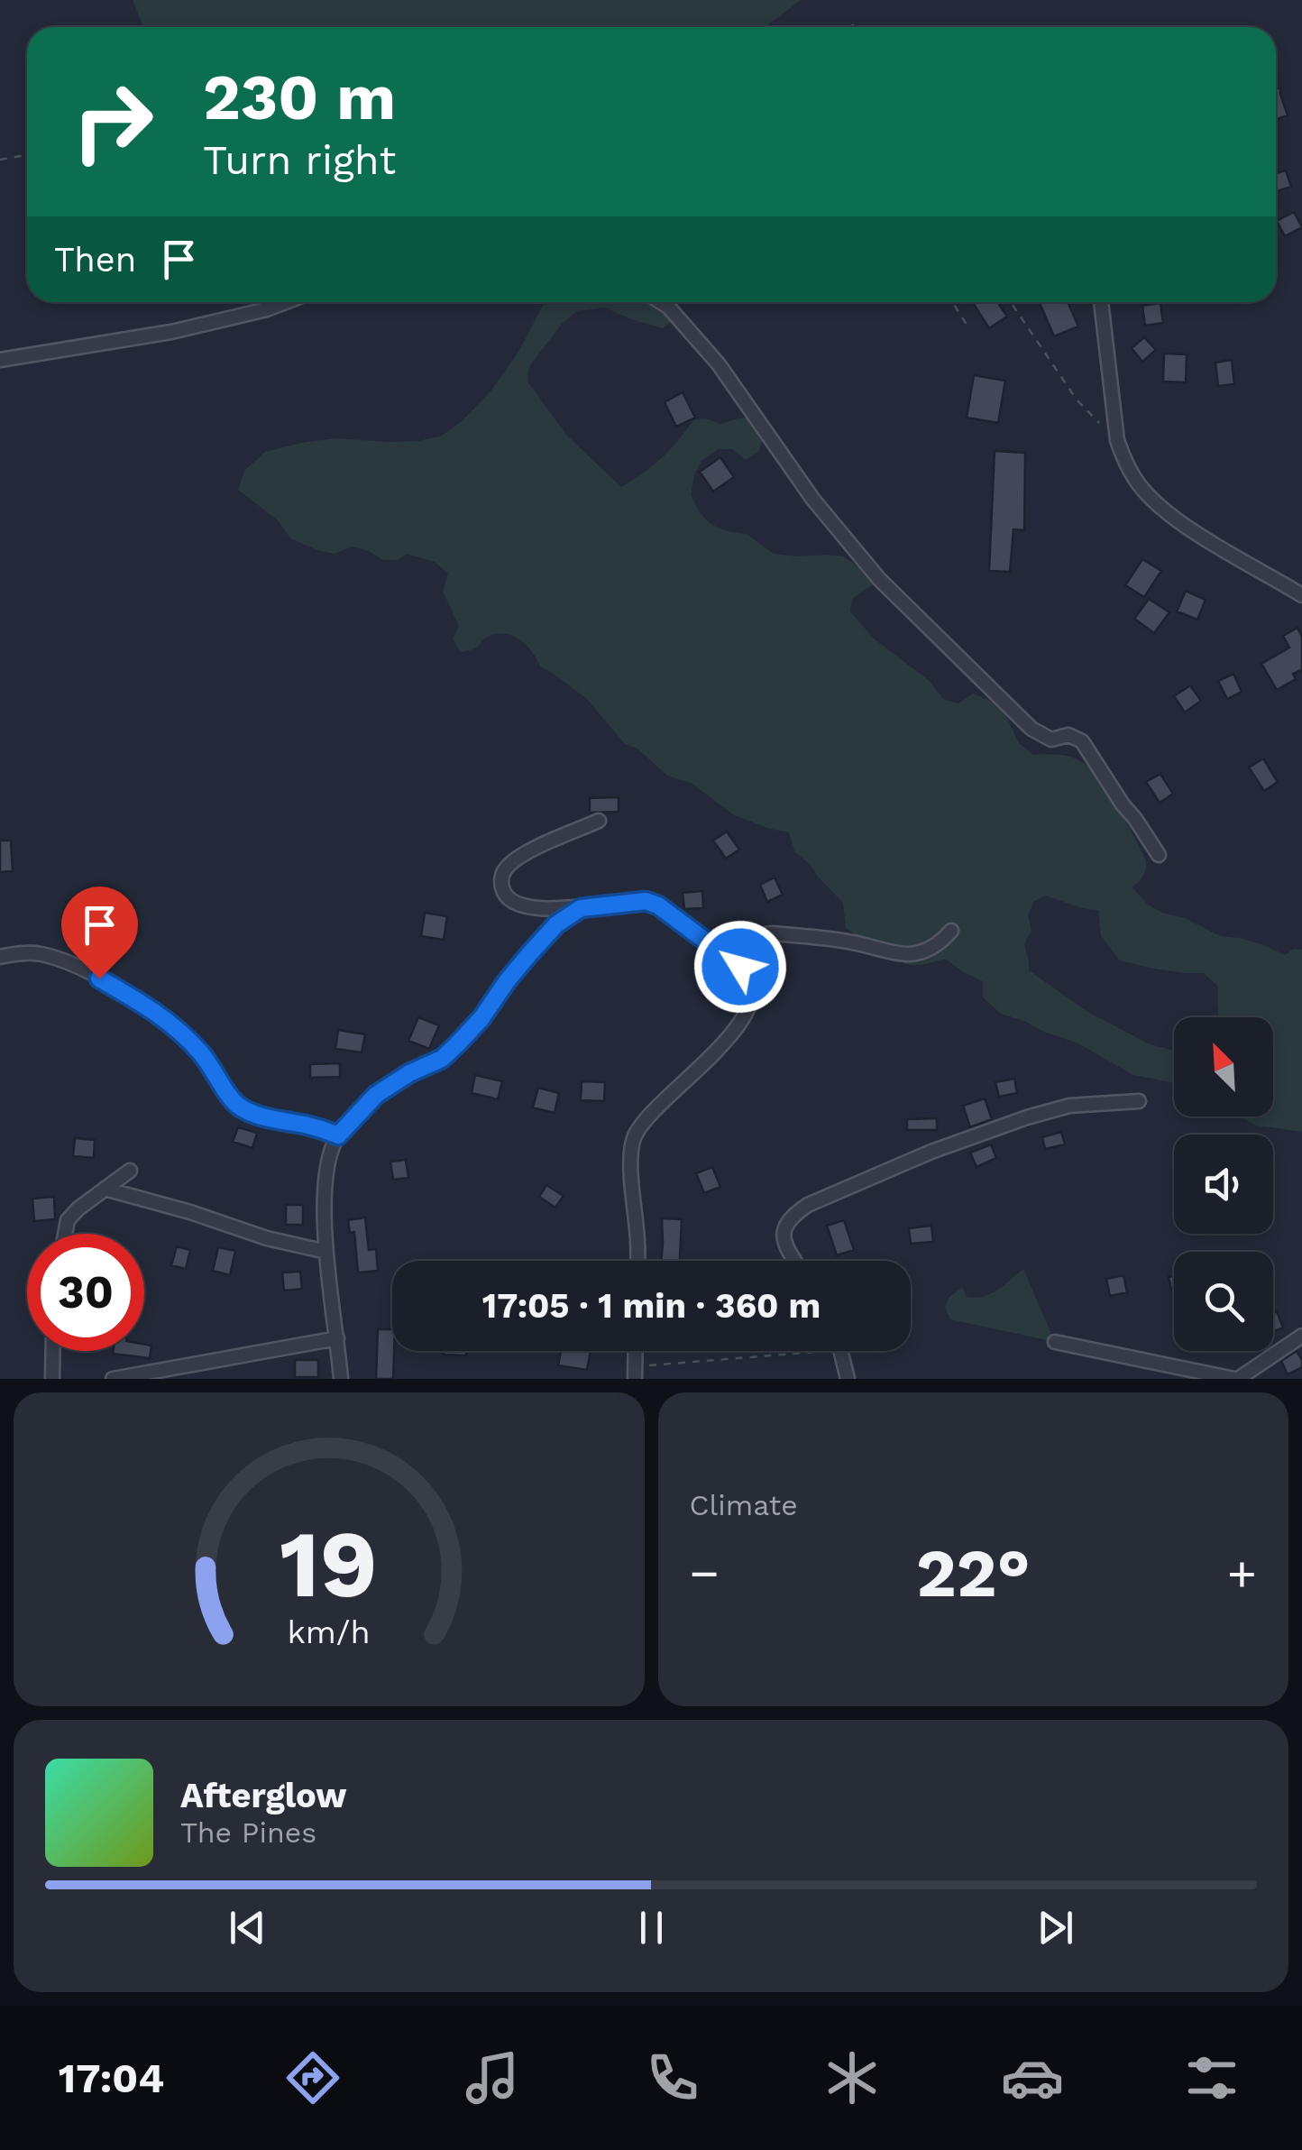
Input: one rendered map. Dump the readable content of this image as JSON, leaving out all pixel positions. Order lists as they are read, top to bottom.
{
  "north": "top left",
  "page": {
    "turn": ["230 m", "Turn right"],
    "then": "Then",
    "limit": "30",
    "trip": "17:05 · 1 min · 360 m",
    "tile": "Climate",
    "heat": ["−", "22°", "+"],
    "song": ["Afterglow", "The Pines"],
    "tabs": "17:04",
    "gauge": ["19", "km/h"]
  }
}
